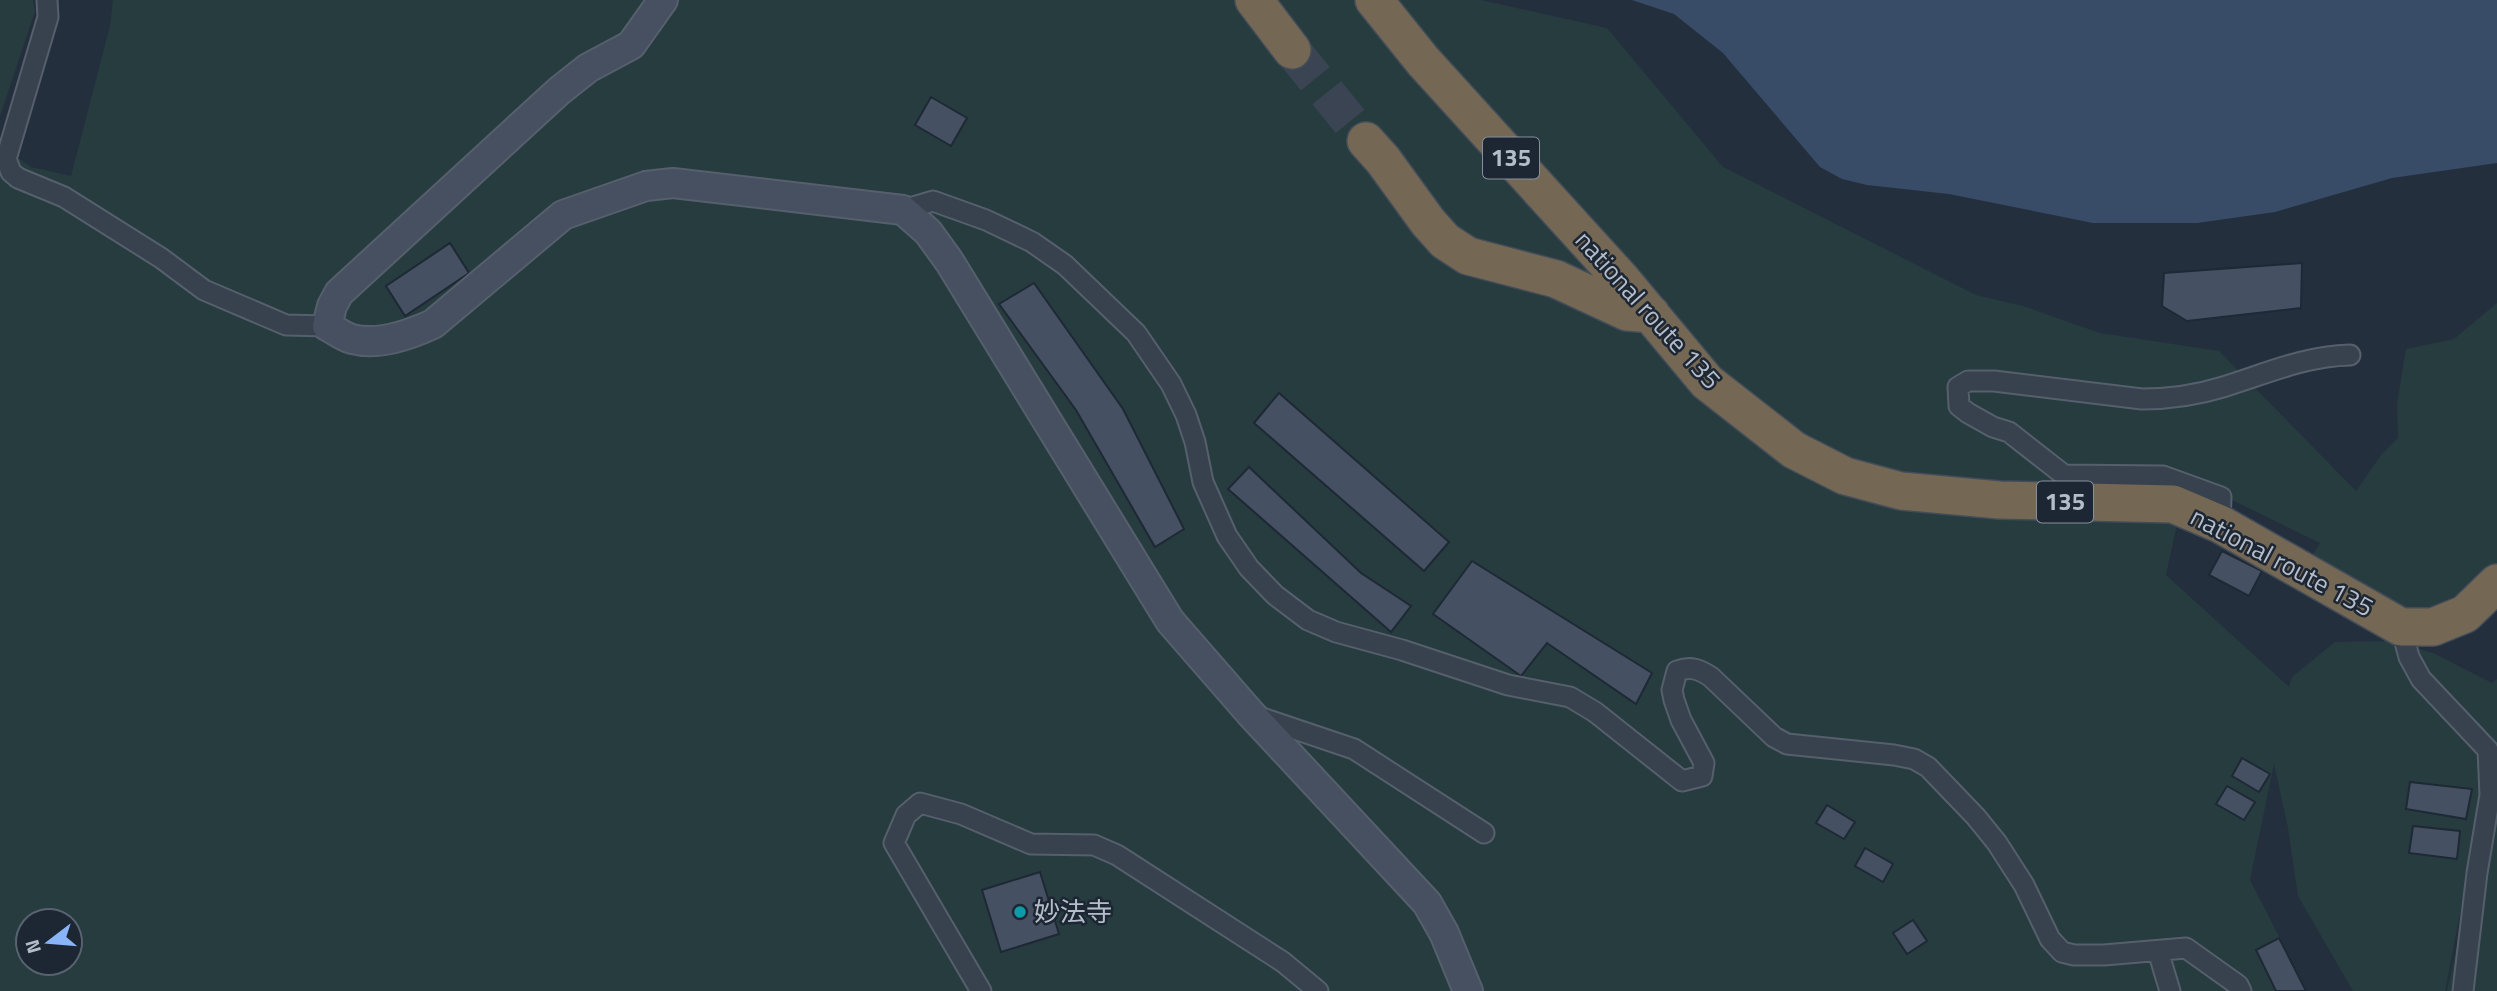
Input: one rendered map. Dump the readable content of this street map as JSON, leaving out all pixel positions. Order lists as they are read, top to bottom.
{
  "streets": {
    "highway": ["135", "national route 135"]
  },
  "places": ["妙法寺"],
  "north": "left"
}
